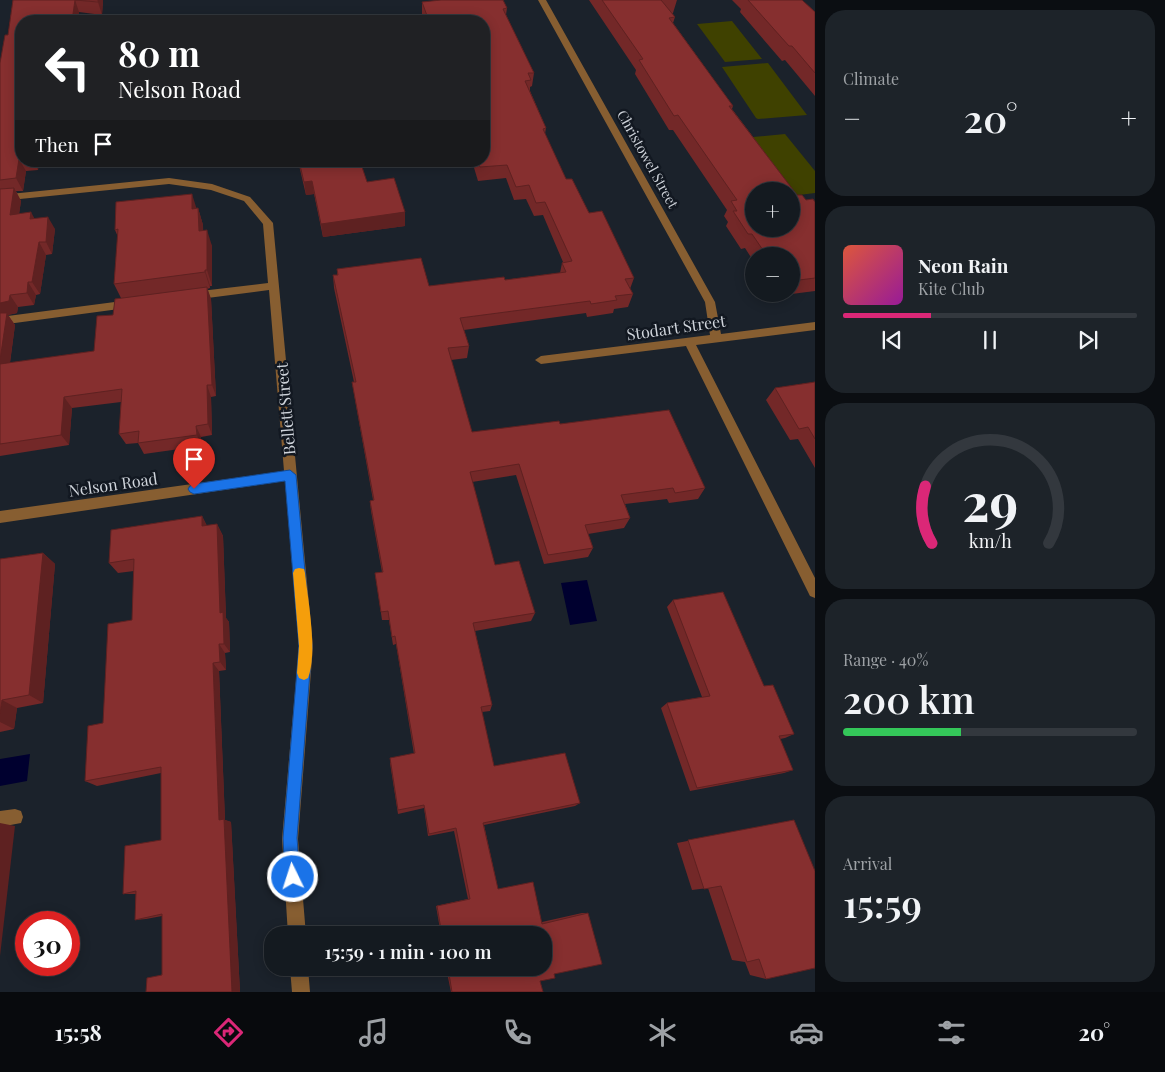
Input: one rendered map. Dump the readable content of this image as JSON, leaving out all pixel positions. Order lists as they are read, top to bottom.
{
  "streets": {
    "street": [
      "Christowel Street",
      "Stodart Street",
      "Bellett Street",
      "Nelson Road"
    ]
  },
  "crossings": [
    ["Christowel Street", "Stodart Street"],
    ["Bellett Street", "Nelson Road"]
  ],
  "page": {
    "tile": [
      "Climate",
      ["Range · 40%", "200 km"],
      ["Arrival", "15:59"]
    ],
    "turn": ["80 m", "Nelson Road"],
    "heat": ["−", "20°", "+"],
    "then": "Then",
    "map_buttons": ["+", "−"],
    "song": ["Neon Rain", "Kite Club"],
    "limit": "30",
    "trip": "15:59 · 1 min · 100 m",
    "tabs": ["15:58", "20°"],
    "gauge": ["29", "km/h"]
  }
}
